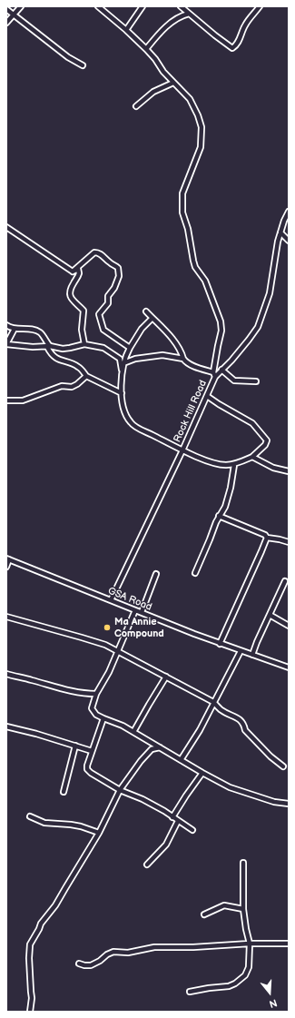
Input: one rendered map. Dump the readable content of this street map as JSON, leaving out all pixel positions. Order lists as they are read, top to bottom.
{
  "streets": {
    "street": ["Rock Hill Road", "GSA Road"]
  },
  "crossings": [
    ["Rock Hill Road", "GSA Road"]
  ],
  "places": ["Ma Annie Compound"],
  "north": "bottom"
}
